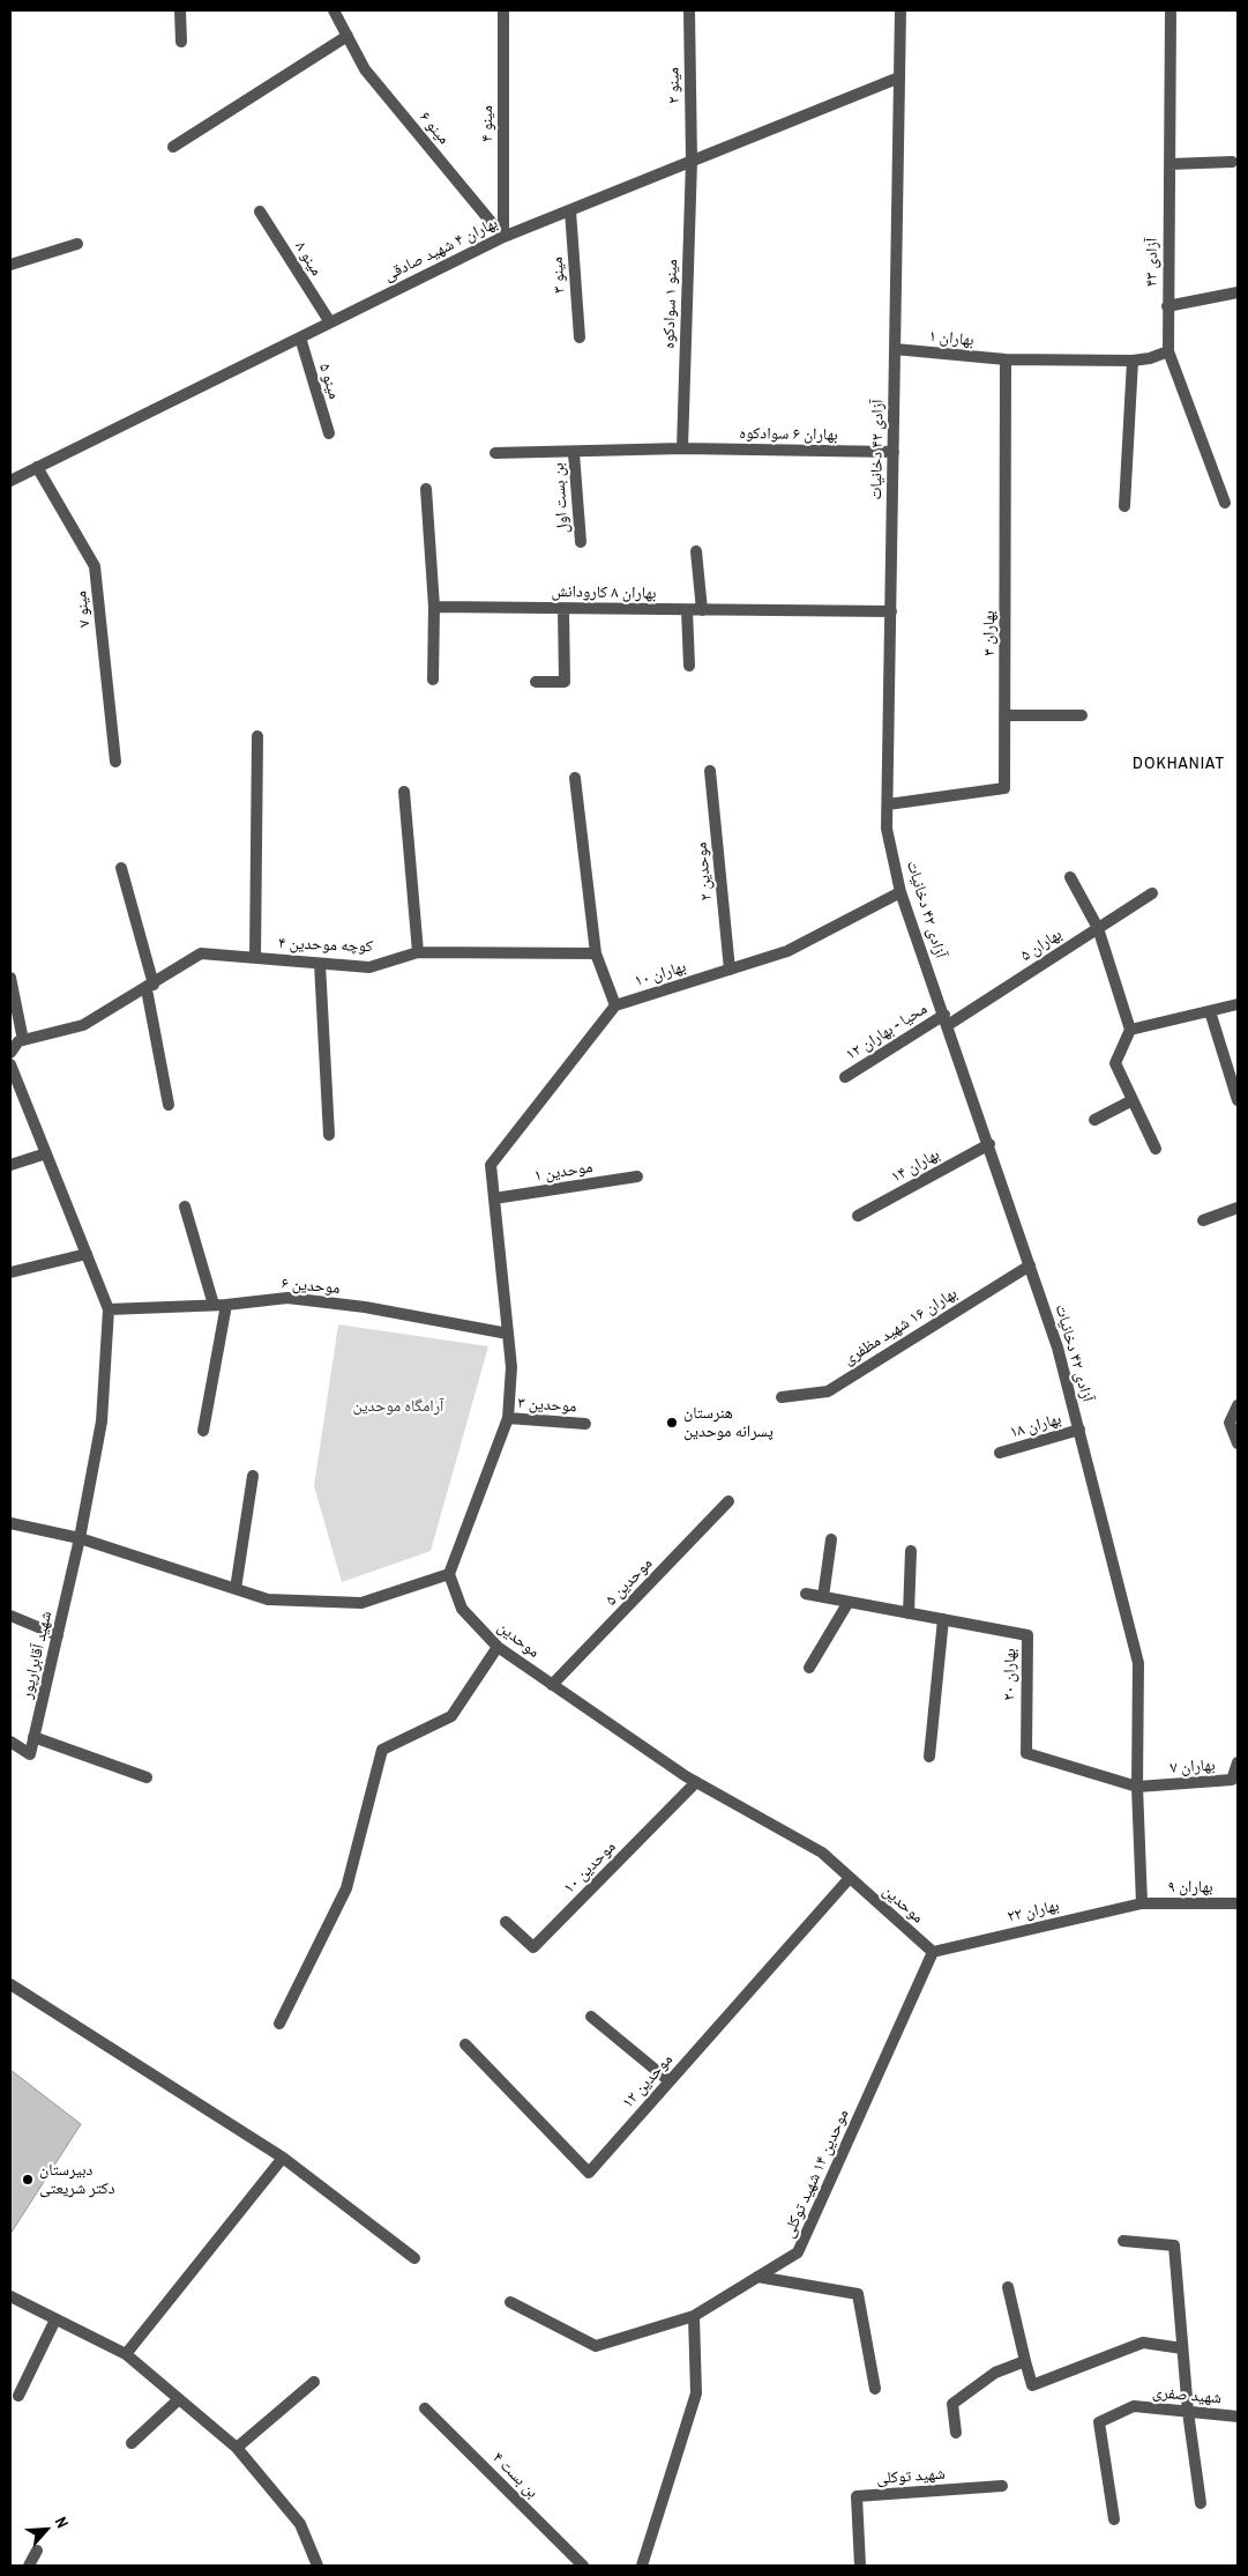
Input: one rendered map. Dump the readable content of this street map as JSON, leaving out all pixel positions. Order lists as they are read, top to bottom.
{
  "streets": {
    "street": [
      "مینو ۲",
      "مینو ۴",
      "مینو ۶",
      "بهاران ۴ شهید صادقی",
      "مینو ۸",
      "آزادی ۴۳",
      "مینو ۳",
      "مینو ۱ سوادکوه",
      "بهاران ۱",
      "مینو ۵",
      "بهاران ۶ سوادکوه",
      "آزادی ۴۲ دخانیات",
      "بن بست اول",
      "بهاران ۸ کارودانش",
      "مینو ۷",
      "بهاران ۳",
      "موحدین ۲",
      "کوچه موحدین ۴",
      "بهاران ۵",
      "بهاران ۱۰",
      "محیا - بهاران ۱۲",
      "بهاران ۱۴",
      "موحدین ۱",
      "موحدین ۶",
      "بهاران ۱۶ شهید مظفری",
      "موحدین ۳",
      "بهاران ۱۸",
      "موحدین ۵",
      "موحدین",
      "شهید آقابرارپور",
      "بهاران ۲۰",
      "بهاران ۷",
      "موحدین ۱۰",
      "بهاران ۹",
      "بهاران ۲۲",
      "موحدین ۱۲",
      "موحدین ۱۴ شهید توکلی",
      "شهید صفری",
      "بن بست ۴",
      "شهید توکلی"
    ]
  },
  "crossings": [
    ["مینو ۲", "بهاران ۴ شهید صادقی"],
    ["مینو ۲", "مینو ۱ سوادکوه"],
    ["مینو ۴", "مینو ۶"],
    ["مینو ۴", "بهاران ۴ شهید صادقی"],
    ["مینو ۶", "بهاران ۴ شهید صادقی"],
    ["بهاران ۴ شهید صادقی", "مینو ۸"],
    ["بهاران ۴ شهید صادقی", "مینو ۳"],
    ["بهاران ۴ شهید صادقی", "مینو ۱ سوادکوه"],
    ["بهاران ۴ شهید صادقی", "مینو ۵"],
    ["بهاران ۴ شهید صادقی", "آزادی ۴۲ دخانیات"],
    ["بهاران ۴ شهید صادقی", "مینو ۷"],
    ["مینو ۱ سوادکوه", "بهاران ۶ سوادکوه"],
    ["بهاران ۱", "آزادی ۴۲ دخانیات"],
    ["بهاران ۱", "بهاران ۳"],
    ["بهاران ۶ سوادکوه", "آزادی ۴۲ دخانیات"],
    ["بهاران ۶ سوادکوه", "بن بست اول"],
    ["آزادی ۴۲ دخانیات", "بهاران ۸ کارودانش"],
    ["آزادی ۴۲ دخانیات", "بهاران ۳"],
    ["آزادی ۴۲ دخانیات", "بهاران ۵"],
    ["آزادی ۴۲ دخانیات", "بهاران ۱۰"],
    ["آزادی ۴۲ دخانیات", "محیا - بهاران ۱۲"],
    ["آزادی ۴۲ دخانیات", "بهاران ۱۴"],
    ["آزادی ۴۲ دخانیات", "بهاران ۱۶ شهید مظفری"],
    ["آزادی ۴۲ دخانیات", "بهاران ۱۸"],
    ["آزادی ۴۲ دخانیات", "بهاران ۲۰"],
    ["آزادی ۴۲ دخانیات", "بهاران ۷"],
    ["آزادی ۴۲ دخانیات", "بهاران ۹"],
    ["آزادی ۴۲ دخانیات", "بهاران ۲۲"],
    ["موحدین ۲", "بهاران ۱۰"],
    ["بهاران ۵", "محیا - بهاران ۱۲"],
    ["موحدین ۶", "شهید آقابرارپور"],
    ["موحدین ۵", "موحدین"],
    ["موحدین", "موحدین ۱۰"],
    ["موحدین", "بهاران ۲۲"],
    ["موحدین", "موحدین ۱۲"],
    ["موحدین", "موحدین ۱۴ شهید توکلی"],
    ["بهاران ۲۰", "بهاران ۷"],
    ["بهاران ۹", "بهاران ۲۲"],
    ["بهاران ۲۲", "موحدین ۱۴ شهید توکلی"]
  ],
  "districts": ["DOKHANIAT"],
  "parks": ["آرامگاه موحدین"],
  "places": ["هنرستان پسرانه موحدین", "دبیرستان دکتر شریعتی"],
  "north": "top right"
}
